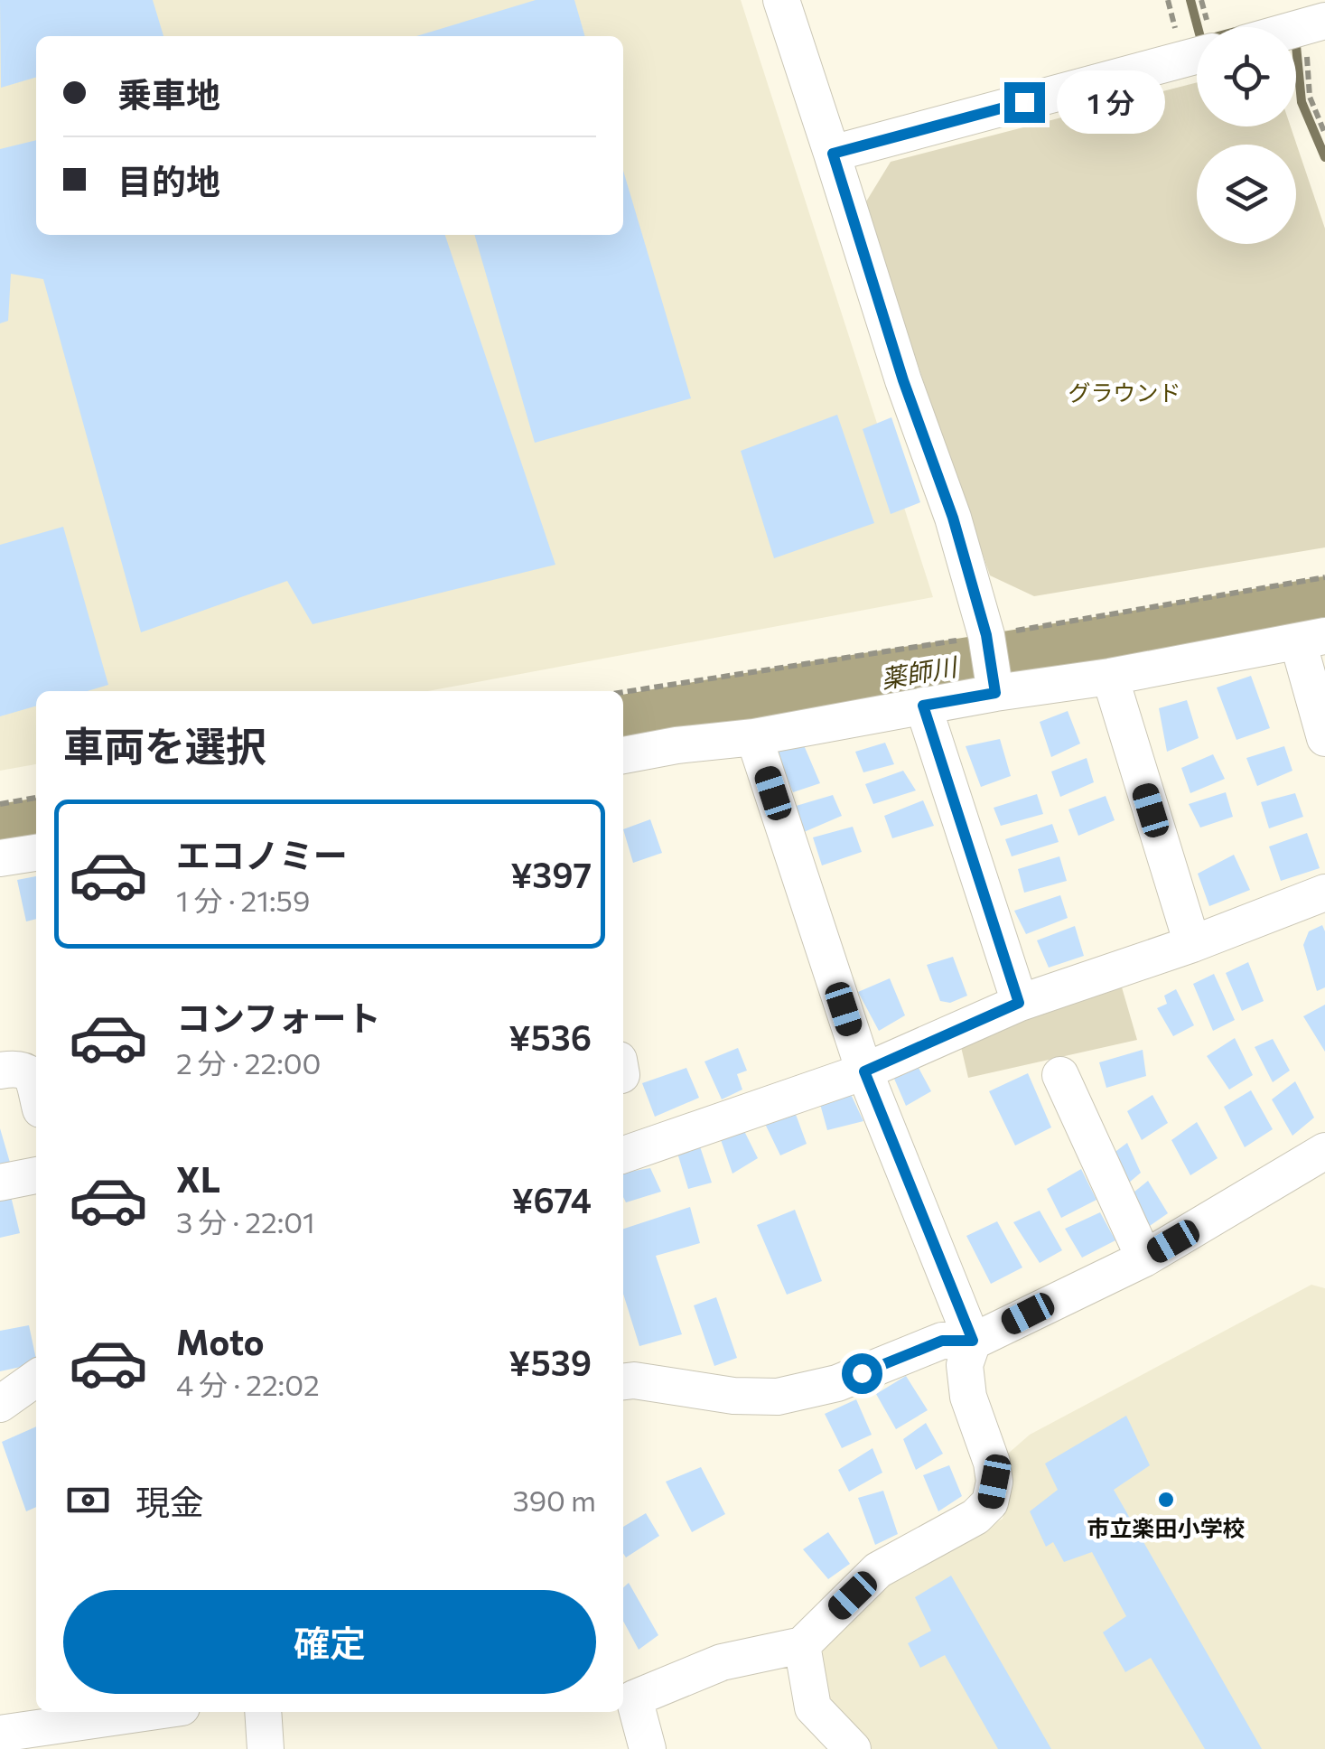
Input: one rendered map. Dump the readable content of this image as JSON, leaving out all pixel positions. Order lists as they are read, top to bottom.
{
  "water": ["薬師川"],
  "parks": ["グラウンド"],
  "places": ["市立楽田小学校"],
  "page": {
    "banner": ["乗車地", "目的地"],
    "bubble": "1 分",
    "heading": "車両を選択",
    "list": [
      {
        "name": "エコノミー",
        "note": "1 分 · 21:59",
        "value": "¥397"
      },
      {
        "name": "コンフォート",
        "note": "2 分 · 22:00",
        "value": "¥536"
      },
      {
        "name": "XL",
        "note": "3 分 · 22:01",
        "value": "¥674"
      },
      {
        "name": "Moto",
        "note": "4 分 · 22:02",
        "value": "¥539"
      }
    ],
    "pay": ["現金", "390 m"],
    "buttons": "確定"
  }
}
